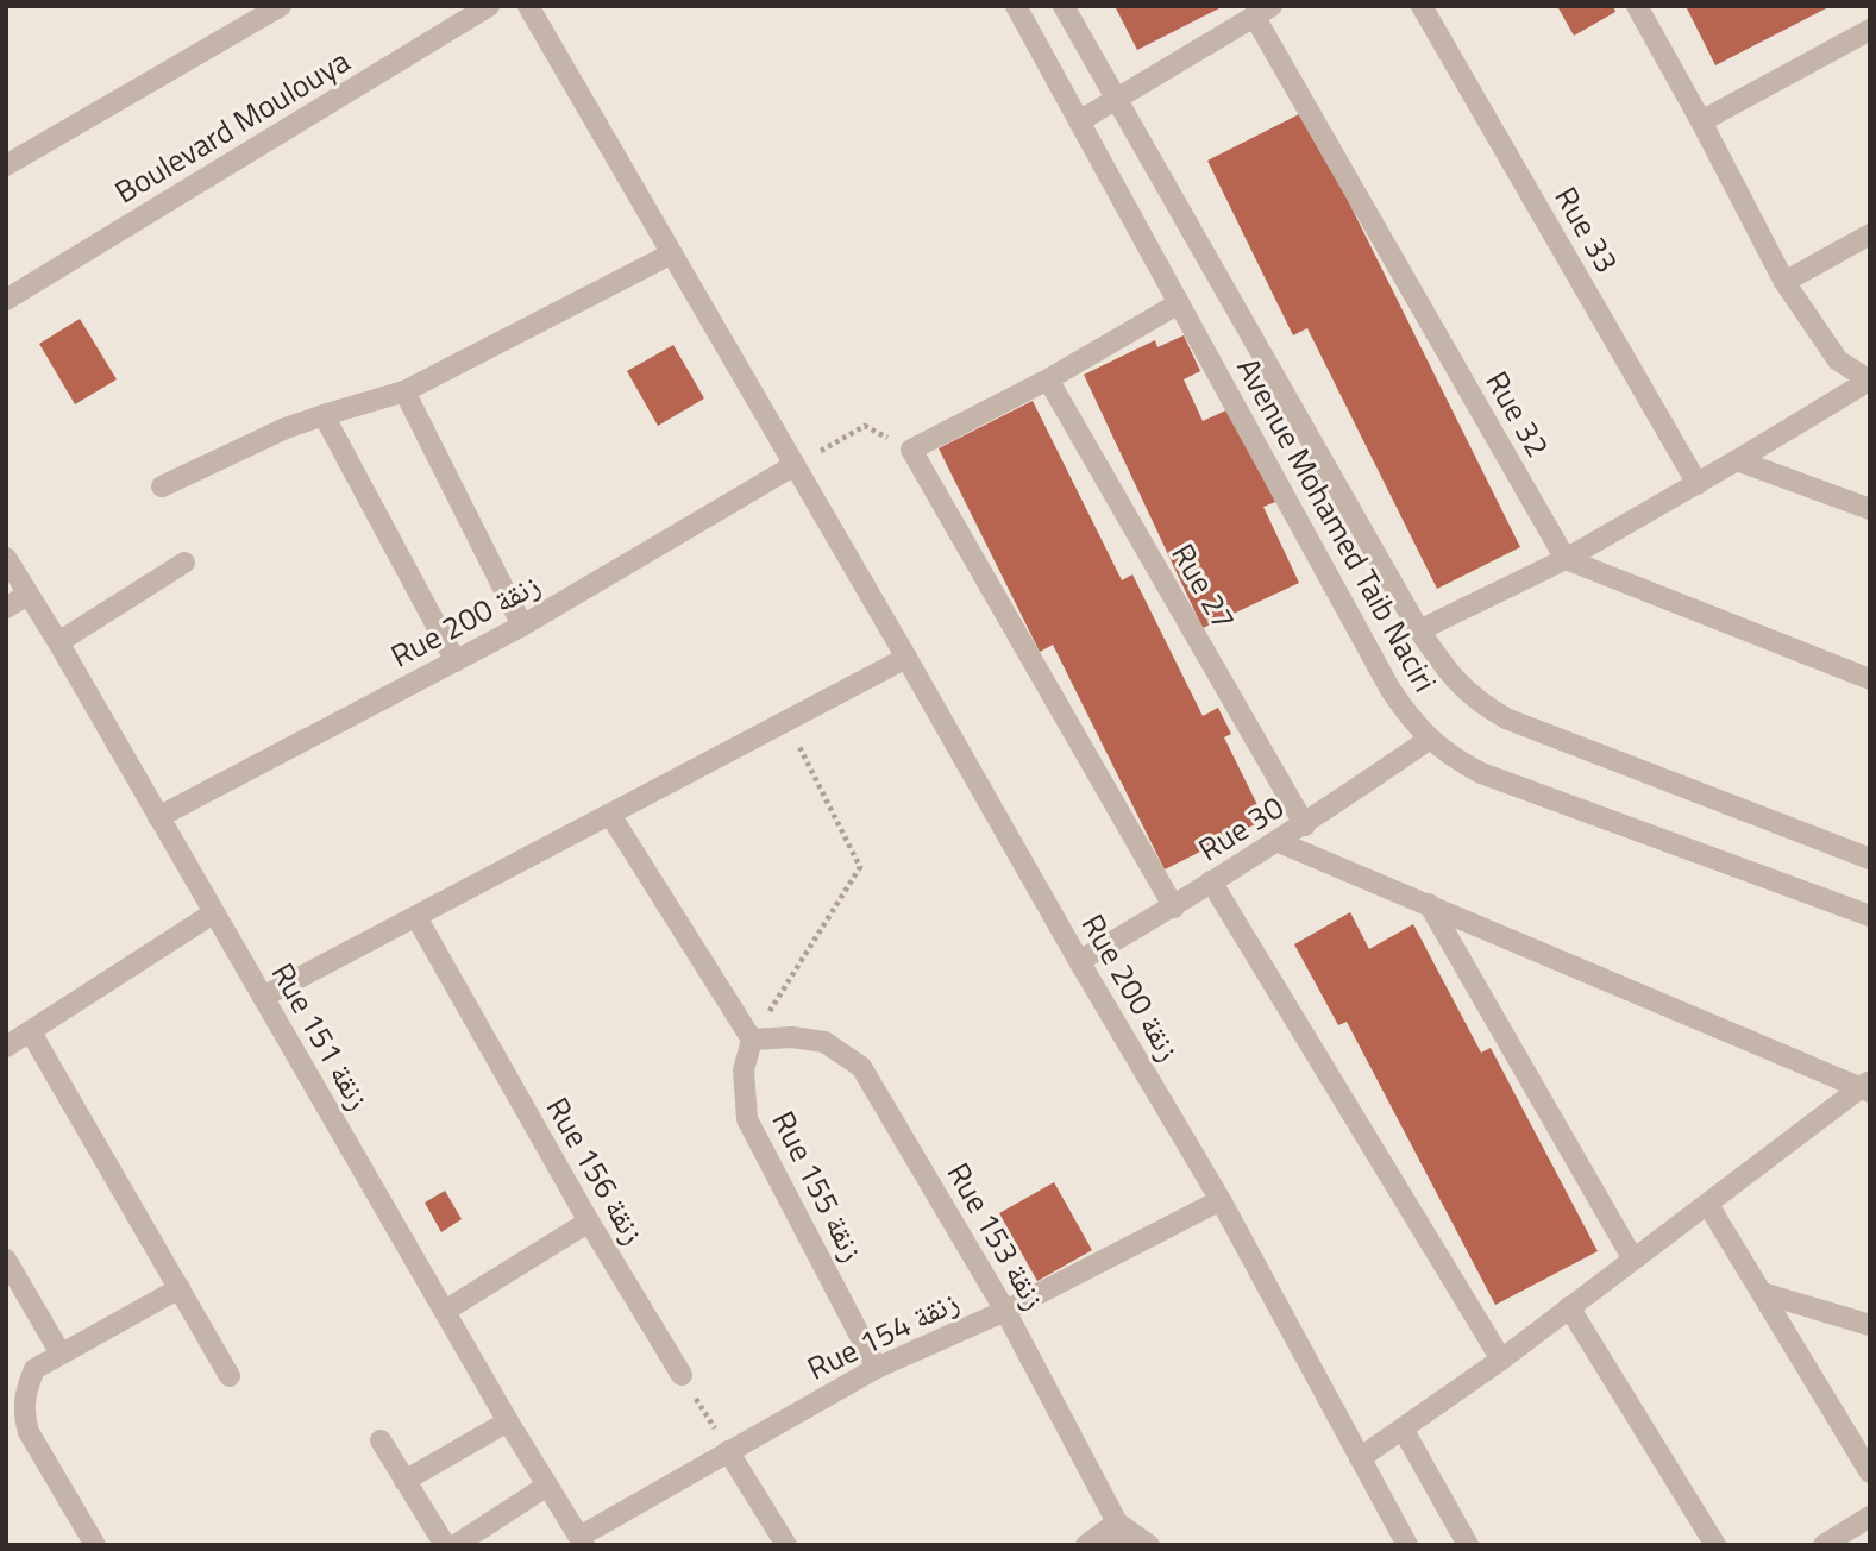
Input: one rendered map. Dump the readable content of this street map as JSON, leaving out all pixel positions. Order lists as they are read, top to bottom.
{
  "streets": {
    "street": [
      "Boulevard Moulouya",
      "Rue 33",
      "Rue 32",
      "Avenue Mohamed Taib Naciri",
      "Rue 27",
      "Rue 200 زنقة",
      "Rue 30",
      "Rue 151 زنقة",
      "Rue 156 زنقة",
      "Rue 155 زنقة",
      "Rue 153 زنقة",
      "Rue 154 زنقة"
    ]
  },
  "crossings": [
    ["Avenue Mohamed Taib Naciri", "Rue 30"],
    ["Rue 27", "Rue 30"],
    ["Rue 200 زنقة", "Rue 30"],
    ["Rue 200 زنقة", "Rue 151 زنقة"],
    ["Rue 200 زنقة", "Rue 154 زنقة"],
    ["Rue 151 زنقة", "Rue 154 زنقة"],
    ["Rue 155 زنقة", "Rue 153 زنقة"],
    ["Rue 155 زنقة", "Rue 154 زنقة"],
    ["Rue 153 زنقة", "Rue 154 زنقة"]
  ]
}
